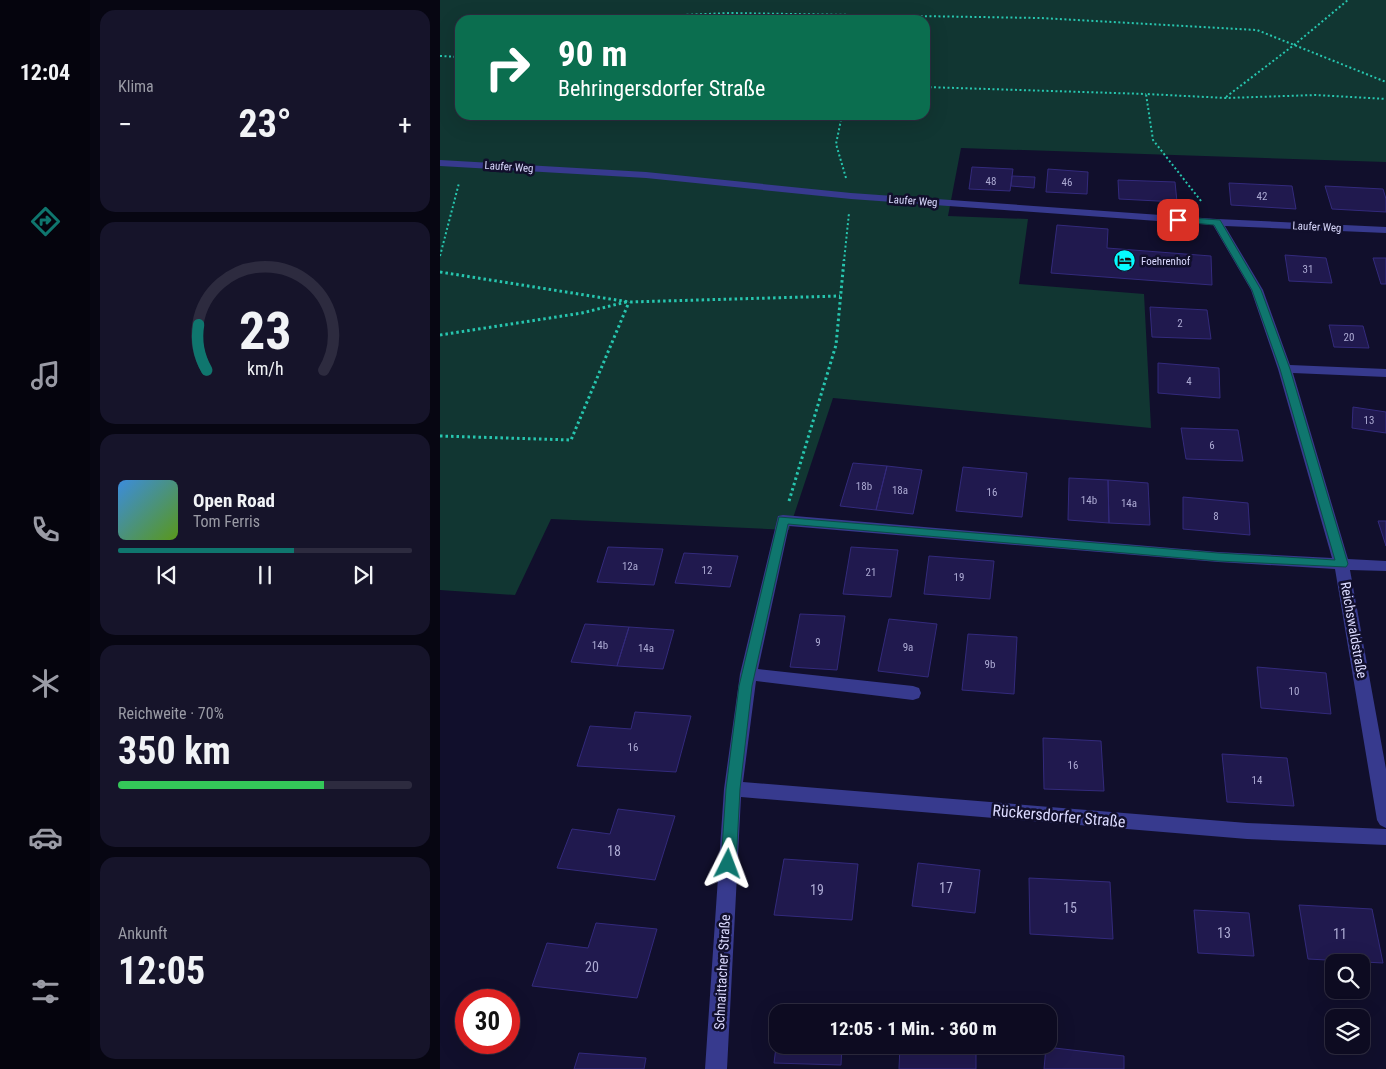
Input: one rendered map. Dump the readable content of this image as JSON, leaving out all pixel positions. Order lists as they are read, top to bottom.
{
  "streets": {
    "street": [
      "Laufer Weg",
      "Reichswaldstraße",
      "Rückersdorfer Straße",
      "Schnaittacher Straße"
    ]
  },
  "crossings": [
    ["Laufer Weg", "Reichswaldstraße"],
    ["Rückersdorfer Straße", "Schnaittacher Straße"]
  ],
  "places": {
    "hotel": ["Foehrenhof"]
  },
  "house_numbers": [
    "48",
    "46",
    "42",
    "31",
    "2",
    "20",
    "4",
    "13",
    "6",
    "18b",
    "18a",
    "16",
    "14b",
    "14a",
    "8",
    "12a",
    "12",
    "21",
    "19",
    "9",
    "14b",
    "9a",
    "14a",
    "9b",
    "10",
    "16",
    "16",
    "14",
    "18",
    "17",
    "19",
    "15",
    "13",
    "11",
    "20"
  ],
  "page": {
    "tabs": "12:04",
    "tile": [
      "Klima",
      ["Reichweite · 70%", "350 km"],
      ["Ankunft", "12:05"]
    ],
    "turn": ["90 m", "Behringersdorfer Straße"],
    "heat": ["−", "23°", "+"],
    "song": ["Open Road", "Tom Ferris"],
    "limit": "30",
    "trip": "12:05 · 1 Min. · 360 m",
    "gauge": ["23", "km/h"]
  }
}
